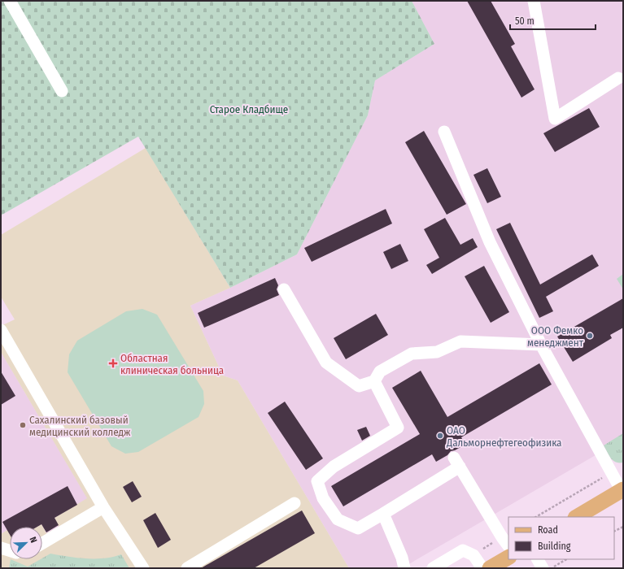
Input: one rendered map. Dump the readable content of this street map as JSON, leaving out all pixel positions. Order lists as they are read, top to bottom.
{
  "parks": ["Старое Кладбище"],
  "places": {
    "other": ["ООО Фемко менеджмент", "Сахалинский базовый медицинский колледж", "ОАО Дальморнефтегеофизика"],
    "health": ["Областная клиническая больница"]
  },
  "legend": ["Road", "Building"],
  "scale_bar": "50 m",
  "north": "top right"
}
